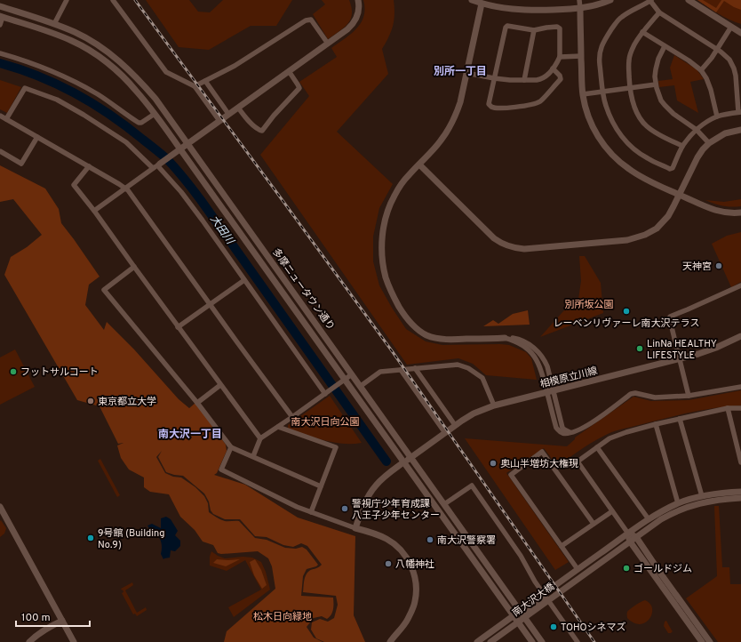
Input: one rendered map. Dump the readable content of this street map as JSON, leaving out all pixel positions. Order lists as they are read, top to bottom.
{
  "streets": {
    "street": ["多摩ニュータウン通り", "相模原立川線", "南大沢大橋"]
  },
  "crossings": [
    ["多摩ニュータウン通り", "相模原立川線"]
  ],
  "districts": ["別所一丁目", "南大沢一丁目"],
  "water": ["大田川"],
  "parks": ["別所坂公園", "南大沢日向公園", "松木日向緑地"],
  "places": [
    "天神宮",
    "レーベンリヴァーレ南大沢テラス",
    "LinNa HEALTHY LIFESTYLE",
    "フットサルコート",
    "東京都立大学",
    "奥山半増坊大権現",
    "警視庁少年育成課 八王子少年センター",
    "9号館 (Building No.9)",
    "南大沢警察署",
    "八幡神社",
    "ゴールドジム",
    "TOHOシネマズ"
  ],
  "scale_bar": "100 m"
}
